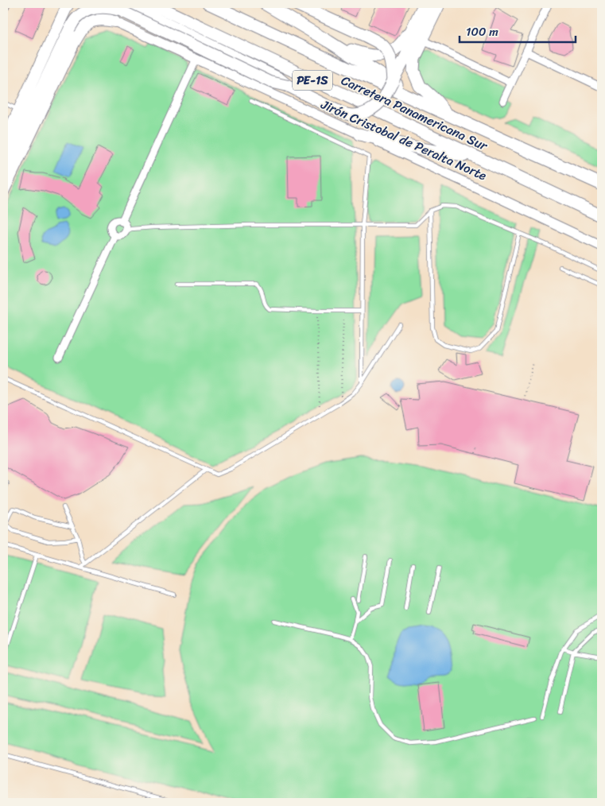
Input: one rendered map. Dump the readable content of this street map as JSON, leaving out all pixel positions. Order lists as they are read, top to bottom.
{
  "streets": {
    "highway": ["PE-1S", "Carretera Panamericana Sur"],
    "street": ["Jirón Cristobal de Peralta Norte"]
  },
  "scale_bar": "100 m"
}
